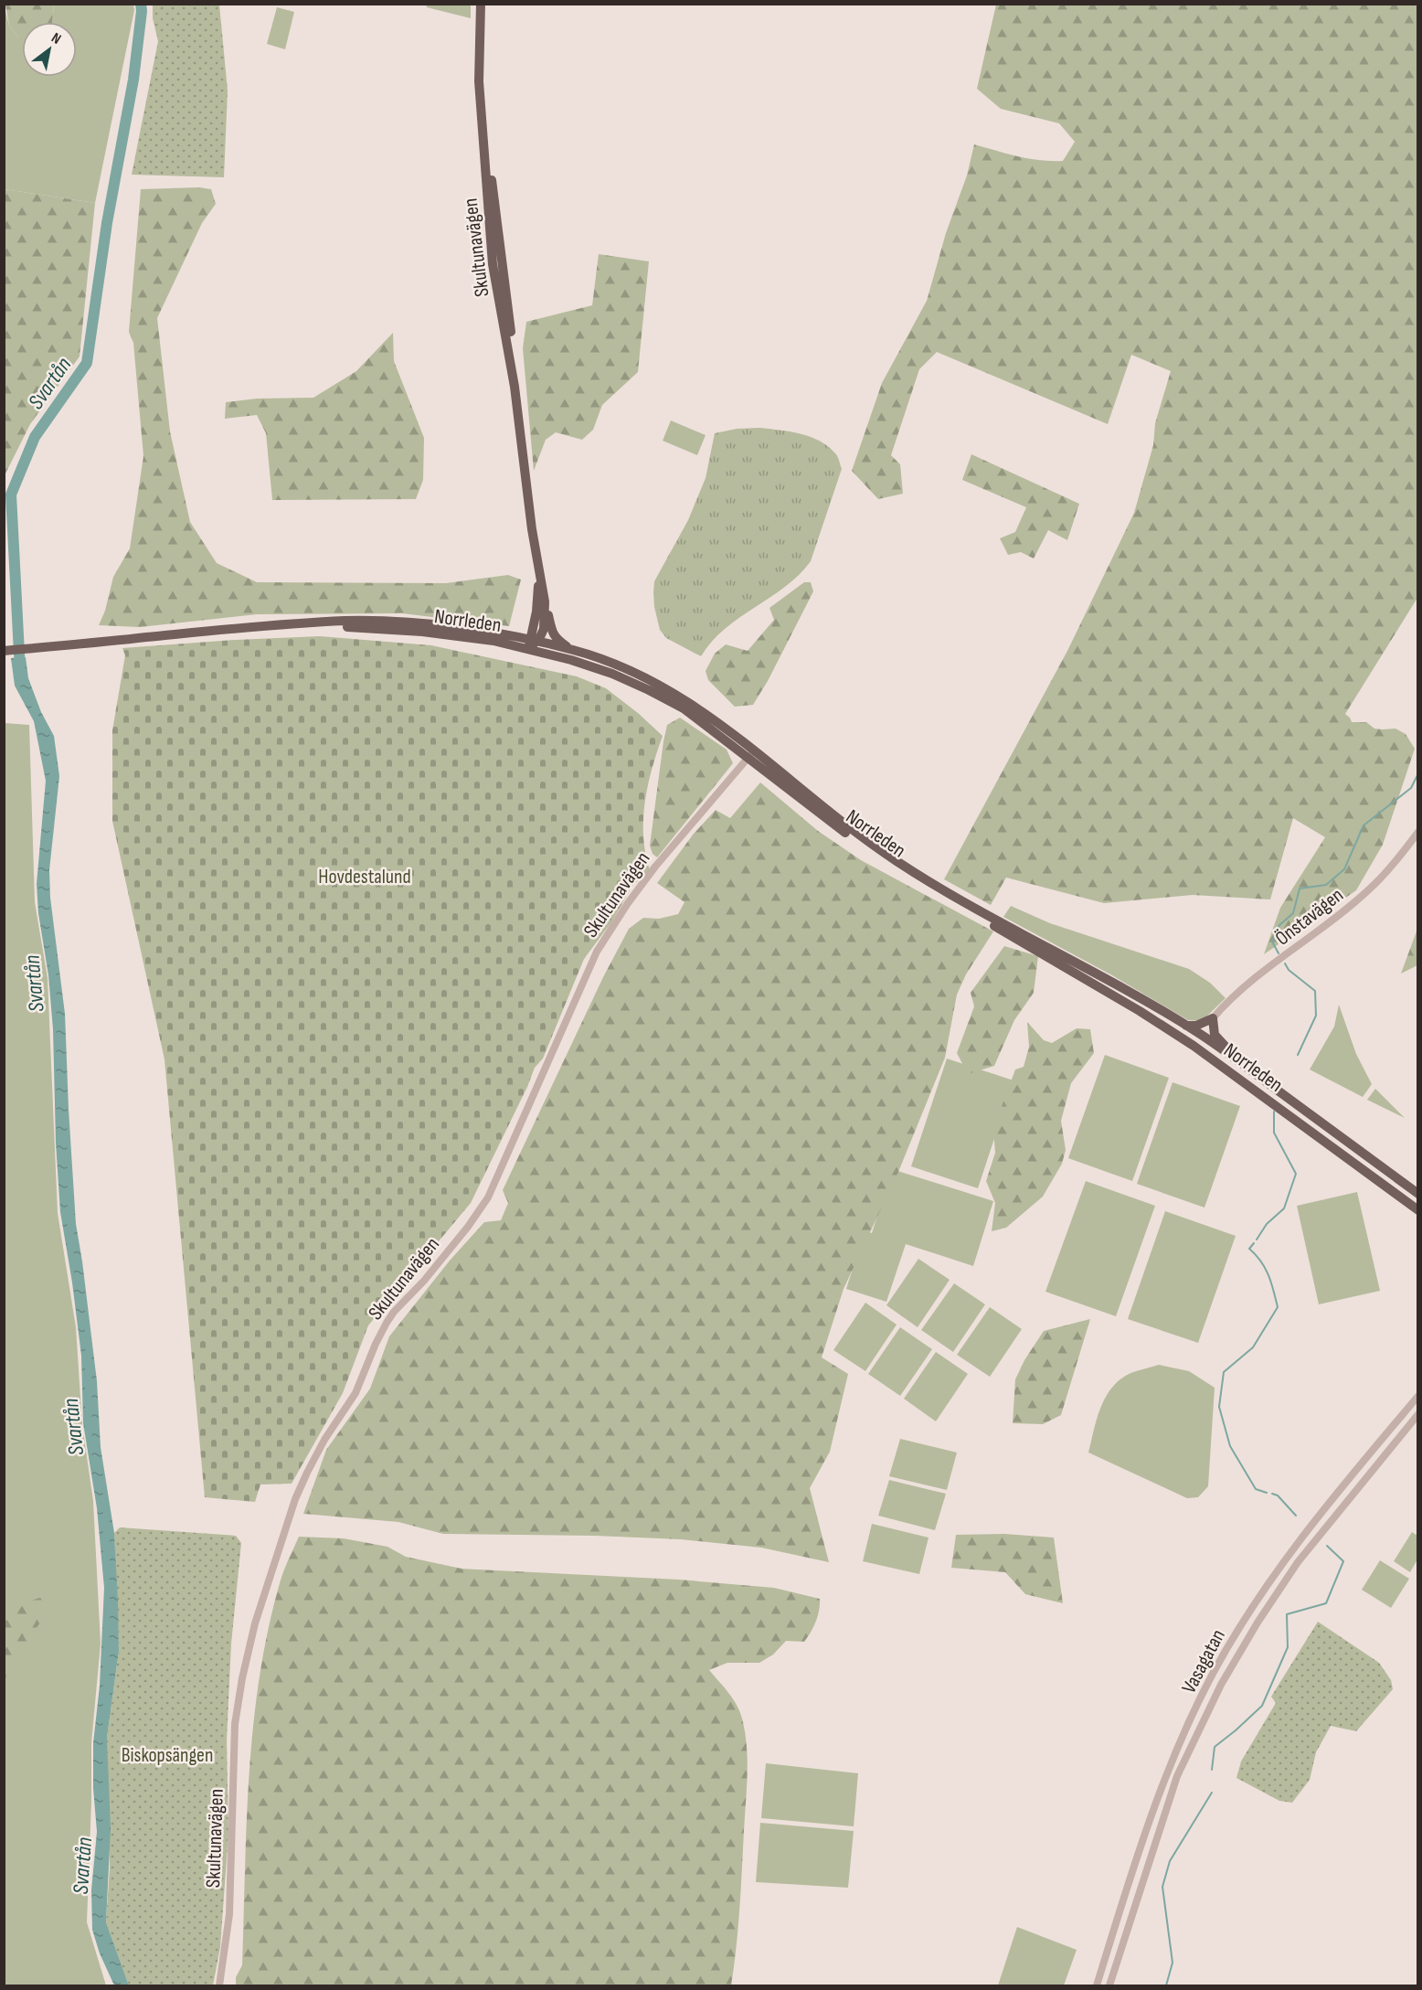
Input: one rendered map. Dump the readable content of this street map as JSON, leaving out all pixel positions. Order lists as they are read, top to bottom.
{
  "streets": {
    "main road": ["Skultunavägen", "Norrleden"],
    "street": ["Önstavägen", "Vasagatan"]
  },
  "crossings": [
    ["Skultunavägen", "Norrleden"]
  ],
  "water": ["Svartån"],
  "parks": ["Hovdestalund", "Biskopsängen"],
  "north": "top right"
}
